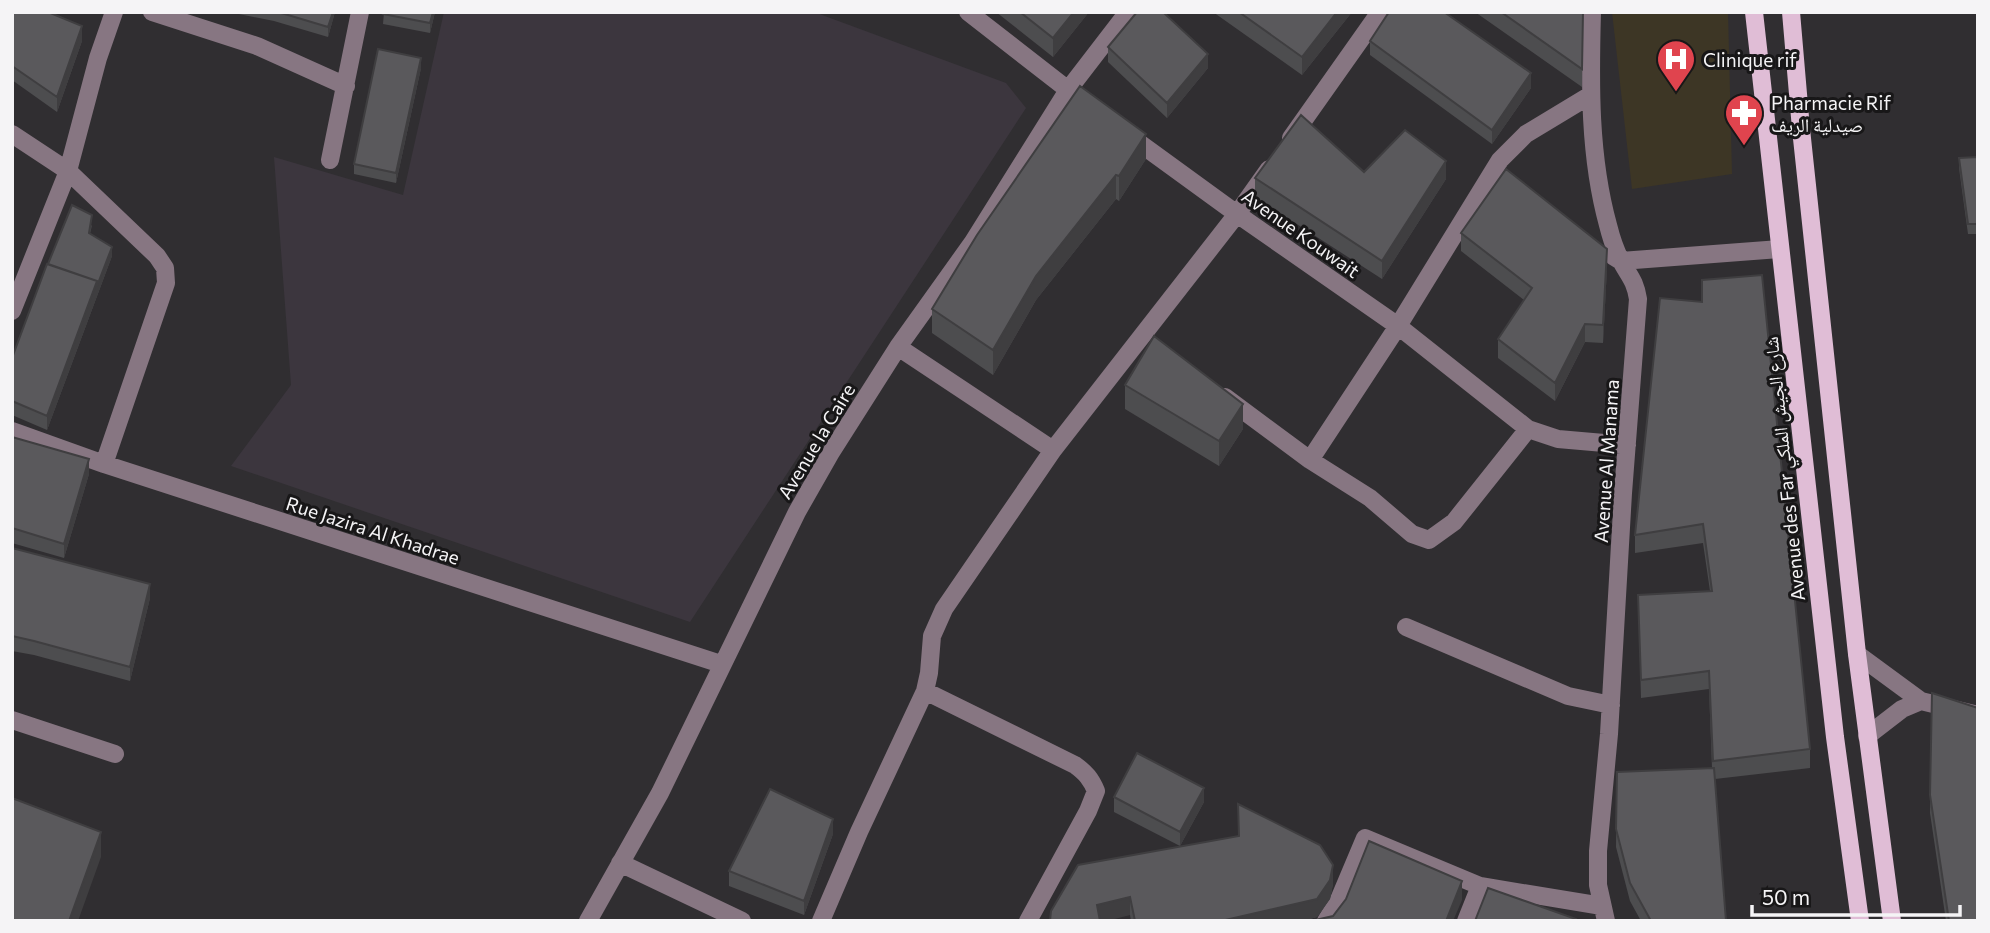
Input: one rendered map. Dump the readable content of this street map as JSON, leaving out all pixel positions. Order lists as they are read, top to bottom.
{
  "streets": {
    "main road": ["Avenue des Far شارع الجيش الملكي"],
    "street": [
      "Avenue Kouwait",
      "Avenue la Caire",
      "Avenue Al Manama",
      "Rue Jazira Al Khadrae"
    ]
  },
  "crossings": [
    ["Avenue Kouwait", "Avenue Al Manama"],
    ["Avenue la Caire", "Rue Jazira Al Khadrae"]
  ],
  "places": {
    "hospital": ["Clinique rif"],
    "pharmacy": ["Pharmacie Rif صيدلية الريف"]
  },
  "scale_bar": "50 m"
}
